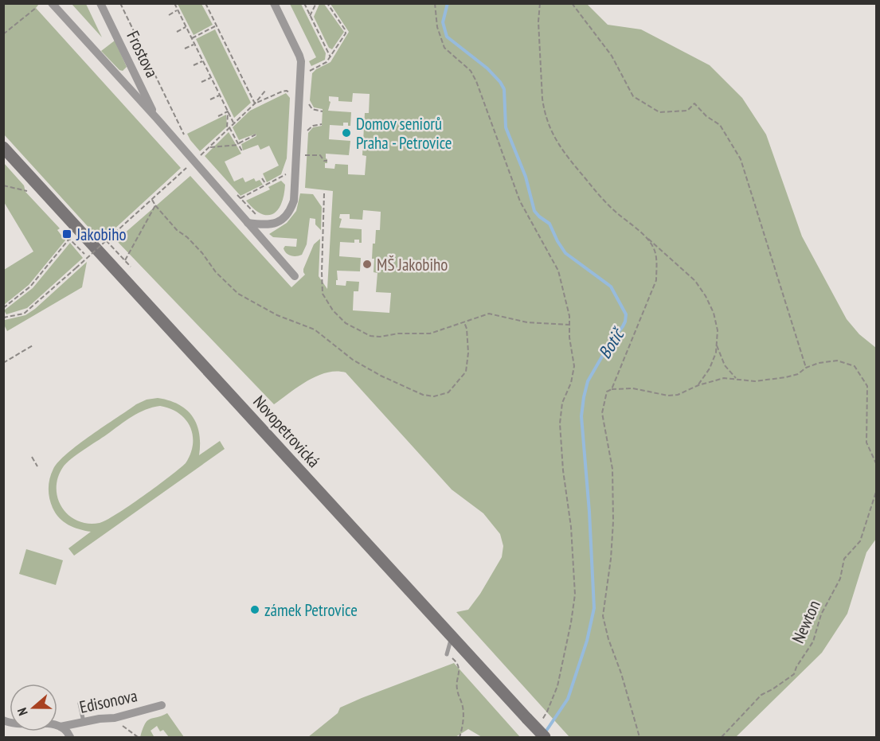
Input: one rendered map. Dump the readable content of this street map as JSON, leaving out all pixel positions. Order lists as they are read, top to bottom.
{
  "streets": {
    "main road": ["Novopetrovická"],
    "street": ["Frostova", "Edisonova"],
    "path": ["Newton"]
  },
  "water": ["Botič"],
  "places": {
    "other": ["Domov seniorů Praha - Petrovice", "MŠ Jakobiho", "zámek Petrovice"],
    "transit": ["Jakobiho"]
  },
  "north": "left"
}
